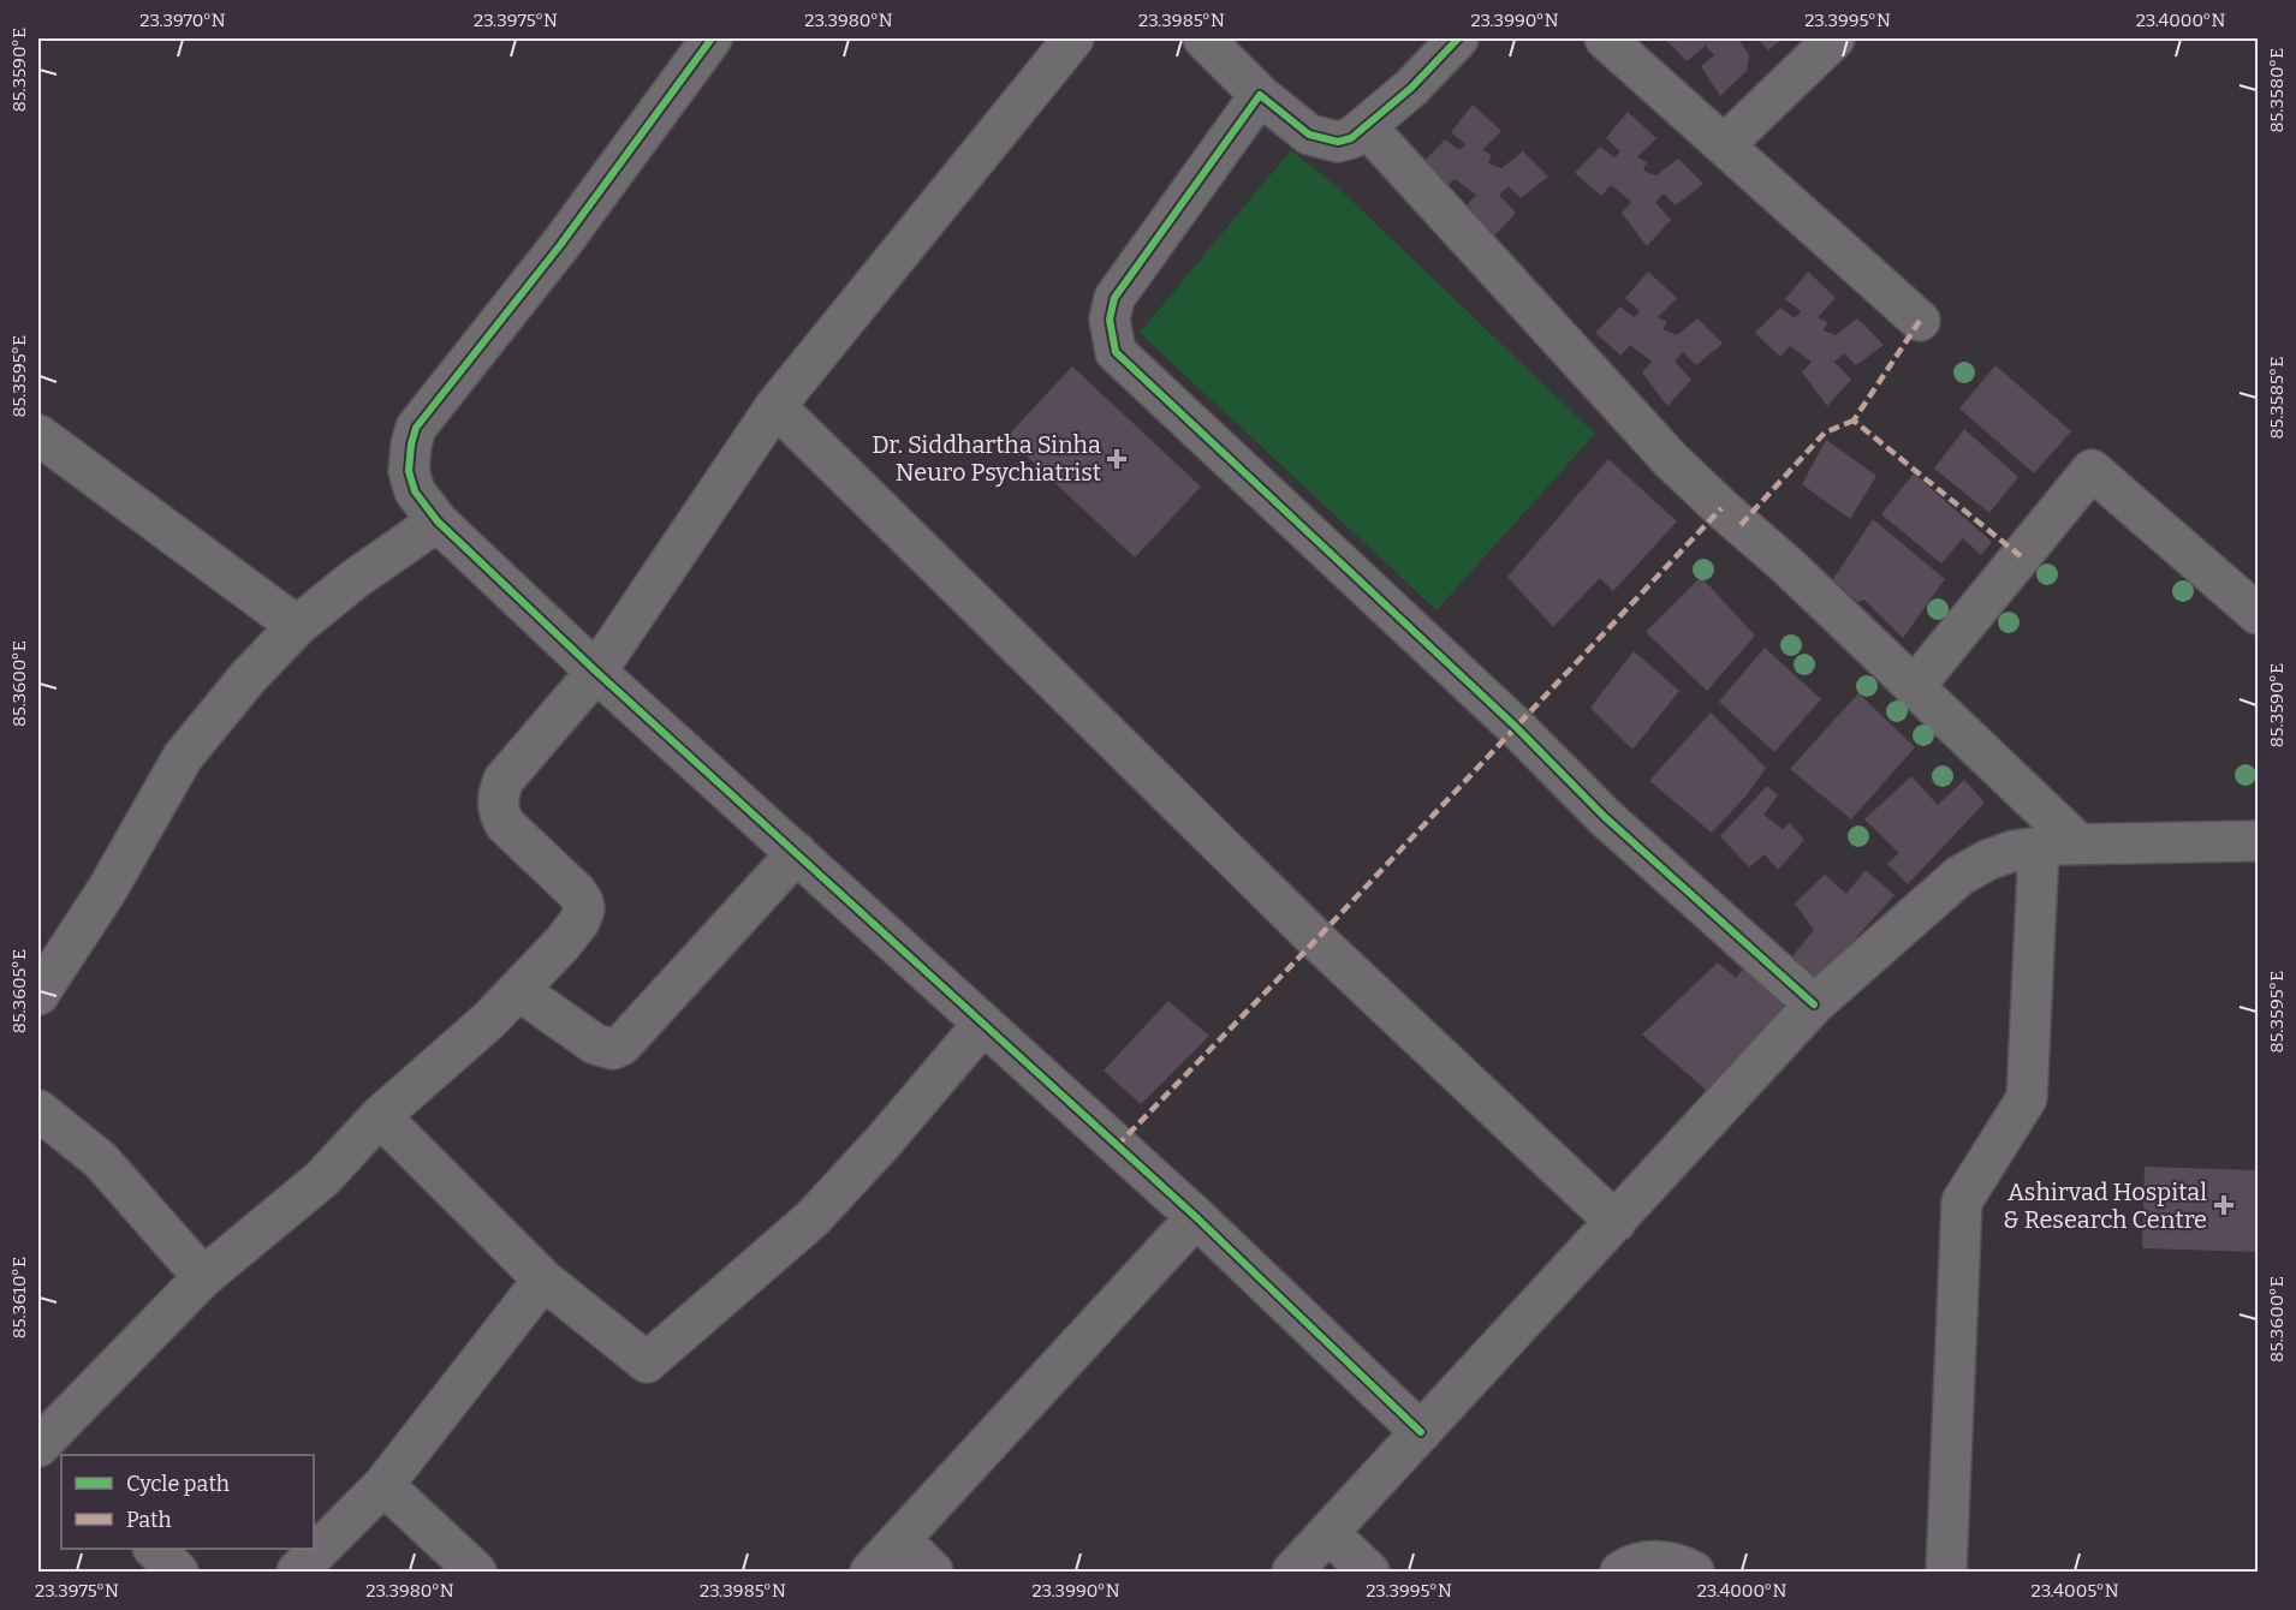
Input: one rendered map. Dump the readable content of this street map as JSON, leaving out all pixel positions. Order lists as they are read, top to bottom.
{
  "places": {
    "health": ["Dr. Siddhartha Sinha Neuro Psychiatrist", "Ashirvad Hospital & Research Centre"]
  },
  "legend": ["Cycle path", "Path"],
  "coordinates": [
    "23.3970°N",
    "23.3975°N",
    "23.3980°N",
    "23.3985°N",
    "23.3990°N",
    "23.3995°N",
    "23.4000°N",
    "85.3590°E",
    "85.3580°E",
    "85.3595°E",
    "85.3585°E",
    "85.3600°E",
    "85.3605°E",
    "85.3610°E",
    "23.4005°N"
  ]
}
